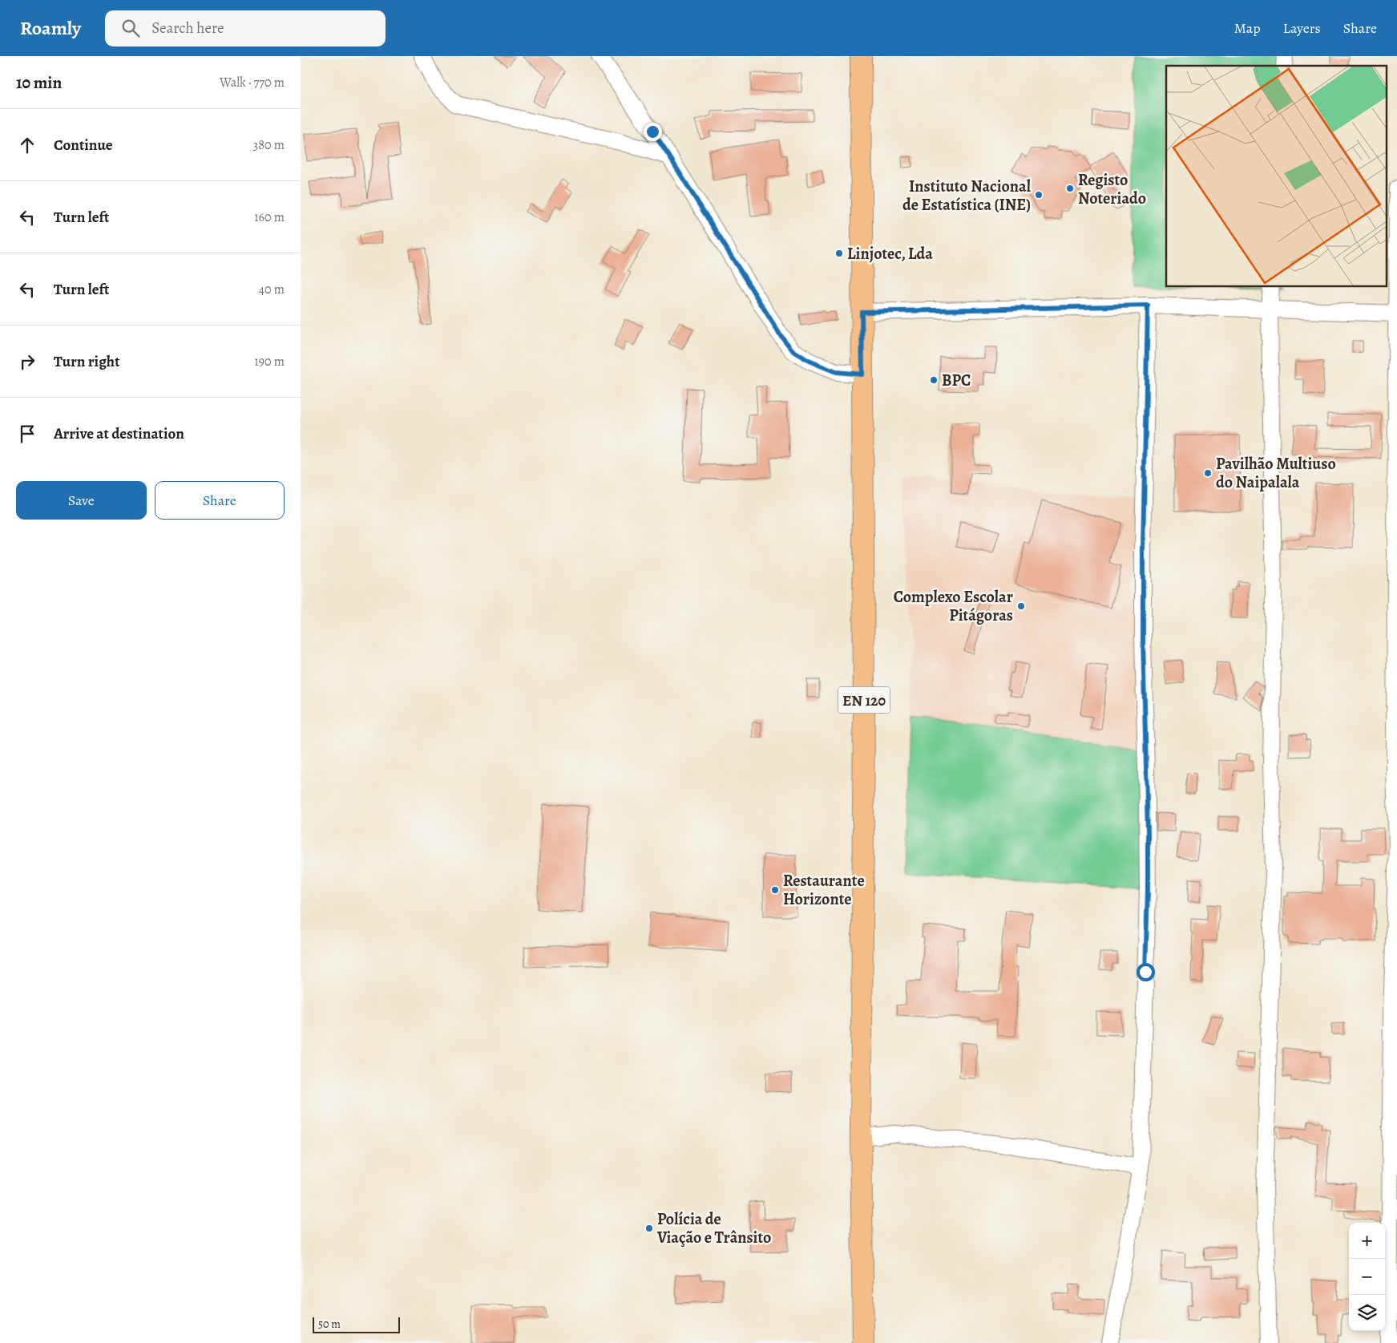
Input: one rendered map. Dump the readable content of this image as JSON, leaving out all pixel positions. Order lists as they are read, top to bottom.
{
  "streets": {
    "main road": ["EN 120"]
  },
  "places": [
    "Registo Noteriado",
    "Instituto Nacional de Estatística (INE)",
    "Linjotec, Lda",
    "BPC",
    "Pavilhão Multiuso do Naipalala",
    "Complexo Escolar Pitágoras",
    "Restaurante Horizonte",
    "Polícia de Viação e Trânsito"
  ],
  "scale_bar": "50 m",
  "page": {
    "header": "Roamly",
    "search": "Search here",
    "nav": ["Map", "Layers", "Share"],
    "heading": ["10 min", "Walk · 770 m"],
    "list": [
      ["Continue", "380 m"],
      ["Turn left", "160 m"],
      ["Turn left", "40 m"],
      ["Turn right", "190 m"],
      "Arrive at destination"
    ],
    "buttons": ["Save", "Share"],
    "map_buttons": ["+", "−"],
    "scale": "50 m"
  }
}
